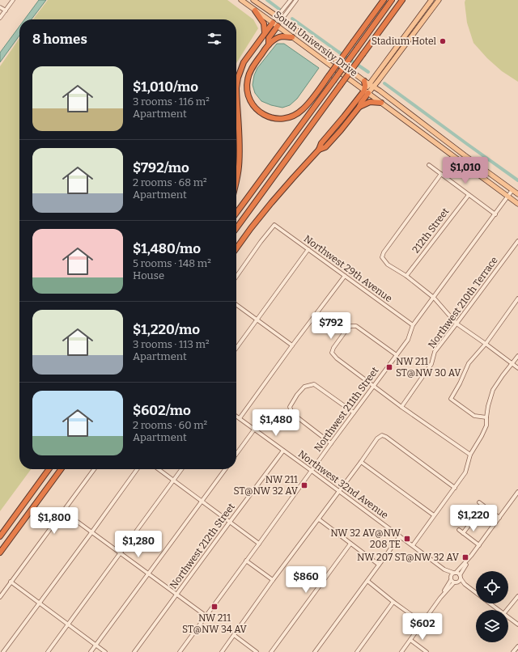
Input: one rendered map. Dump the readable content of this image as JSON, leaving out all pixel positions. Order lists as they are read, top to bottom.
{
  "streets": {
    "main road": ["South University Drive"],
    "street": [
      "212th Street",
      "Northwest 29th Avenue",
      "Northwest 210th Terrace",
      "Northwest 211th Street",
      "Northwest 32nd Avenue",
      "Northwest 212th Street"
    ]
  },
  "crossings": [
    ["South University Drive", "Northwest 211th Street"],
    ["Northwest 29th Avenue", "Northwest 211th Street"],
    ["Northwest 211th Street", "Northwest 32nd Avenue"],
    ["Northwest 32nd Avenue", "Northwest 212th Street"]
  ],
  "places": {
    "other": ["Stadium Hotel"],
    "transit": [
      "NW 211 ST@NW 30 AV",
      "NW 211 ST@NW 32 AV",
      "NW 32 AV@NW 208 TE",
      "NW 207 ST@NW 32 AV",
      "NW 211 ST@NW 34 AV"
    ]
  },
  "page": {
    "heading": "8 homes",
    "list": [
      {
        "name": "$1,010/mo",
        "note": "3 rooms · 116 m² · Apartment"
      },
      {
        "name": "$792/mo",
        "note": "2 rooms · 68 m² · Apartment"
      },
      {
        "name": "$1,480/mo",
        "note": "5 rooms · 148 m² · House"
      },
      {
        "name": "$1,220/mo",
        "note": "3 rooms · 113 m² · Apartment"
      },
      {
        "name": "$602/mo",
        "note": "2 rooms · 60 m² · Apartment"
      }
    ],
    "price": [
      "$1,010",
      "$792",
      "$1,480",
      "$1,220",
      "$1,800",
      "$1,280",
      "$860",
      "$602"
    ]
  }
}
